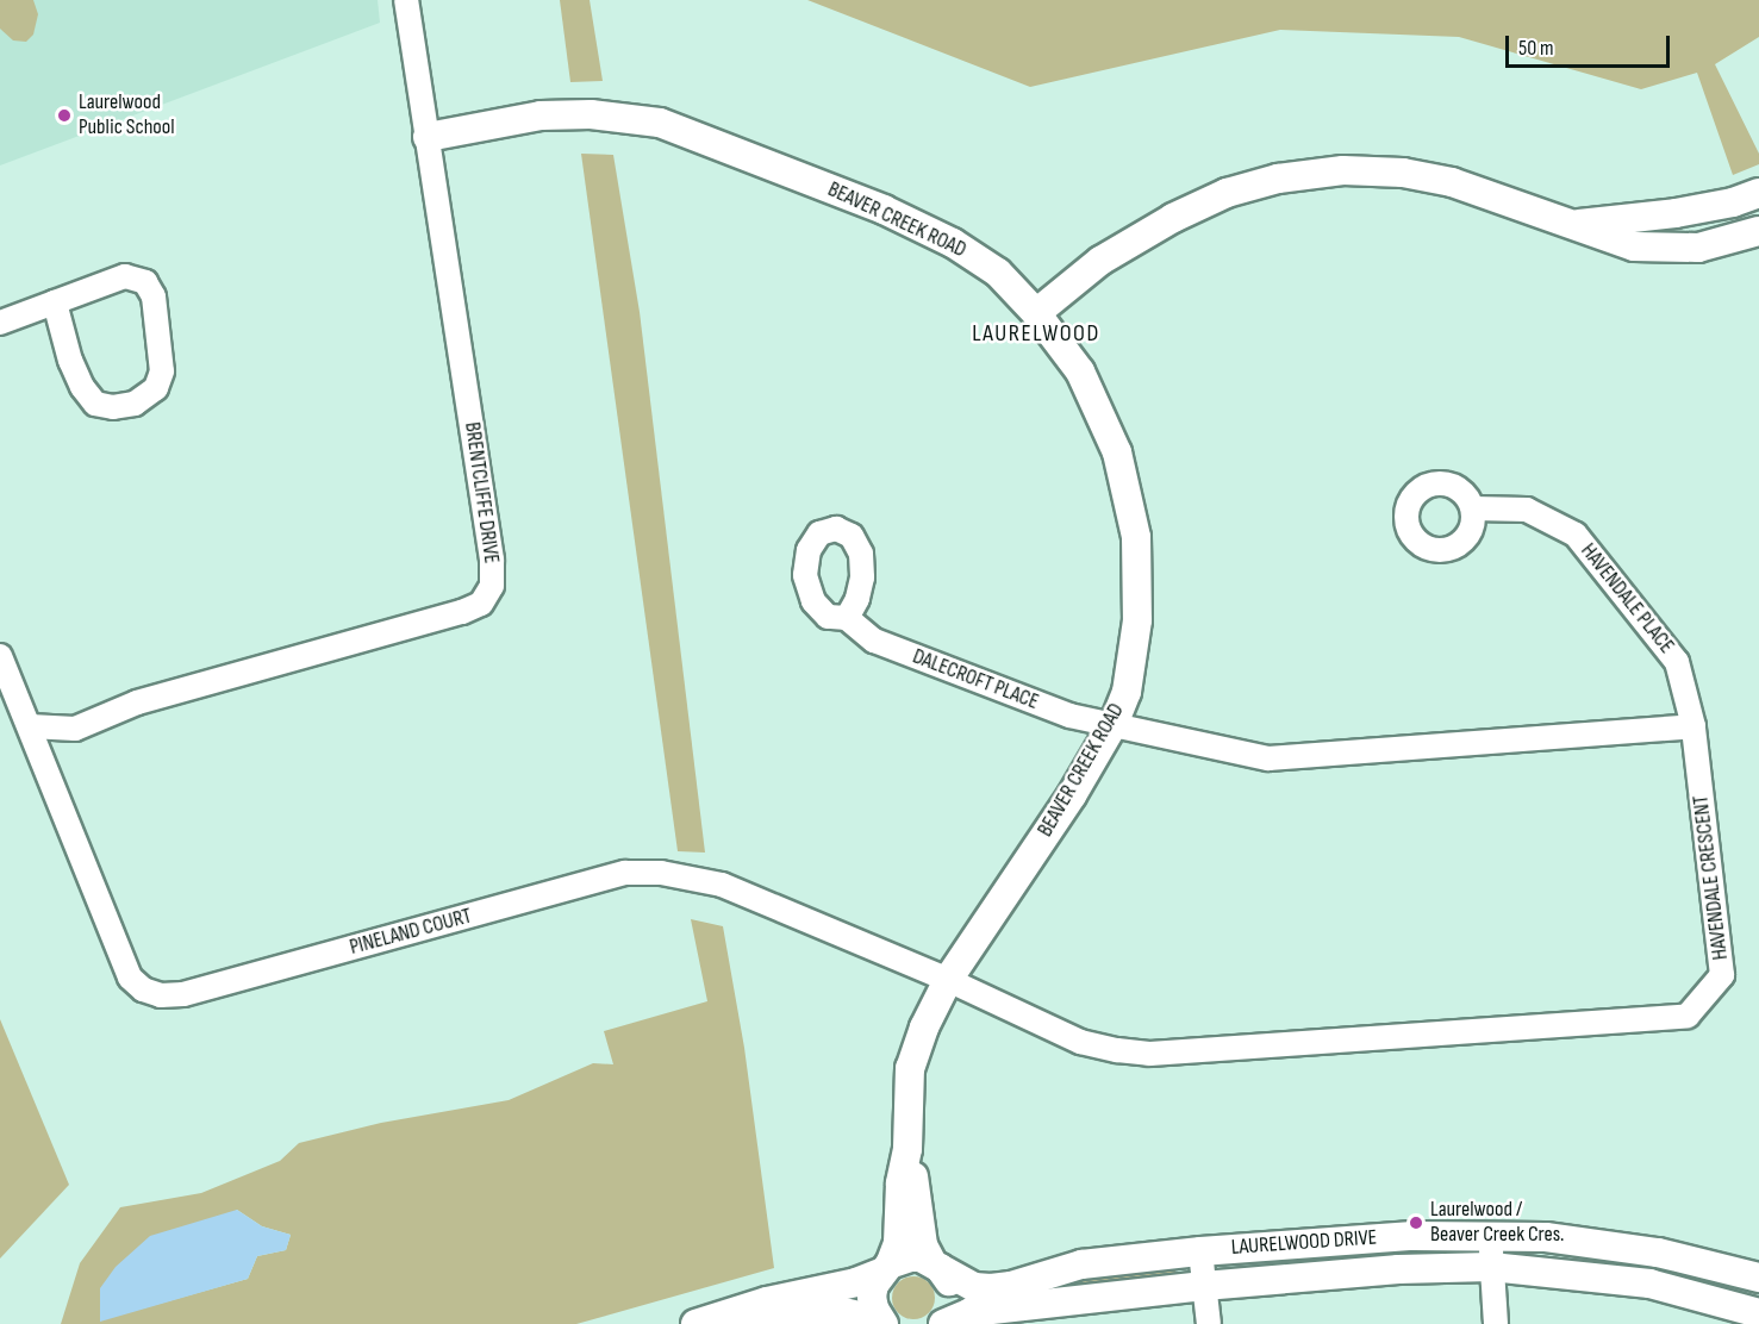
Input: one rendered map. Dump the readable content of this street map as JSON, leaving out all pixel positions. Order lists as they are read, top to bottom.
{
  "streets": {
    "street": [
      "BEAVER CREEK ROAD",
      "BRENTCLIFFE DRIVE",
      "HAVENDALE PLACE",
      "DALECROFT PLACE",
      "HAVENDALE CRESCENT",
      "PINELAND COURT",
      "LAURELWOOD DRIVE"
    ]
  },
  "crossings": [
    ["BEAVER CREEK ROAD", "BRENTCLIFFE DRIVE"],
    ["BEAVER CREEK ROAD", "DALECROFT PLACE"],
    ["BEAVER CREEK ROAD", "HAVENDALE CRESCENT"],
    ["BEAVER CREEK ROAD", "PINELAND COURT"],
    ["BEAVER CREEK ROAD", "LAURELWOOD DRIVE"],
    ["BRENTCLIFFE DRIVE", "PINELAND COURT"],
    ["HAVENDALE PLACE", "HAVENDALE CRESCENT"],
    ["HAVENDALE CRESCENT", "PINELAND COURT"]
  ],
  "districts": ["LAURELWOOD"],
  "places": ["Laurelwood Public School", "Laurelwood / Beaver Creek Cres."],
  "scale_bar": "50 m"
}
